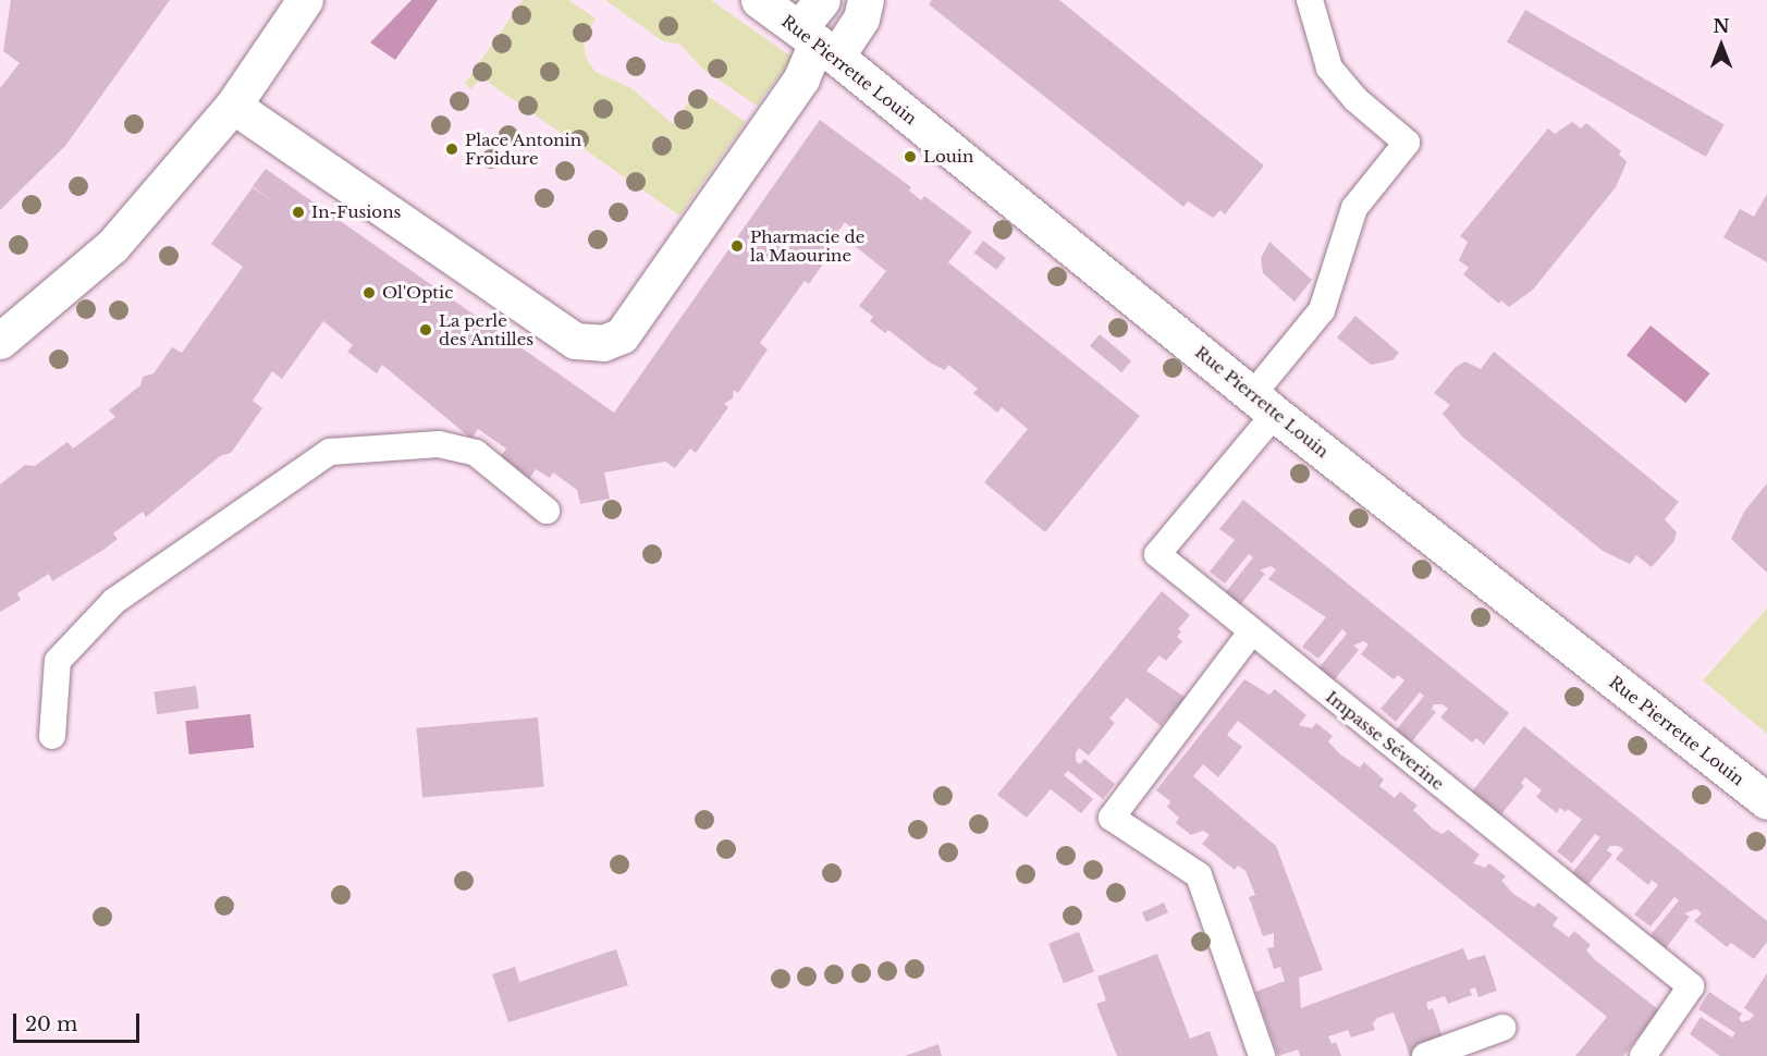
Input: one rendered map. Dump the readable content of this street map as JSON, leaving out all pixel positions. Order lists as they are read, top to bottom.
{
  "streets": {
    "street": ["Rue Pierrette Louin"],
    "lane": ["Impasse Séverine"]
  },
  "crossings": [
    ["Rue Pierrette Louin", "Impasse Séverine"]
  ],
  "places": [
    "Place Antonin Froidure",
    "Louin",
    "In-Fusions",
    "Pharmacie de la Maourine",
    "Ol'Optic",
    "La perle des Antilles"
  ],
  "scale_bar": "20 m",
  "north": "top"
}
